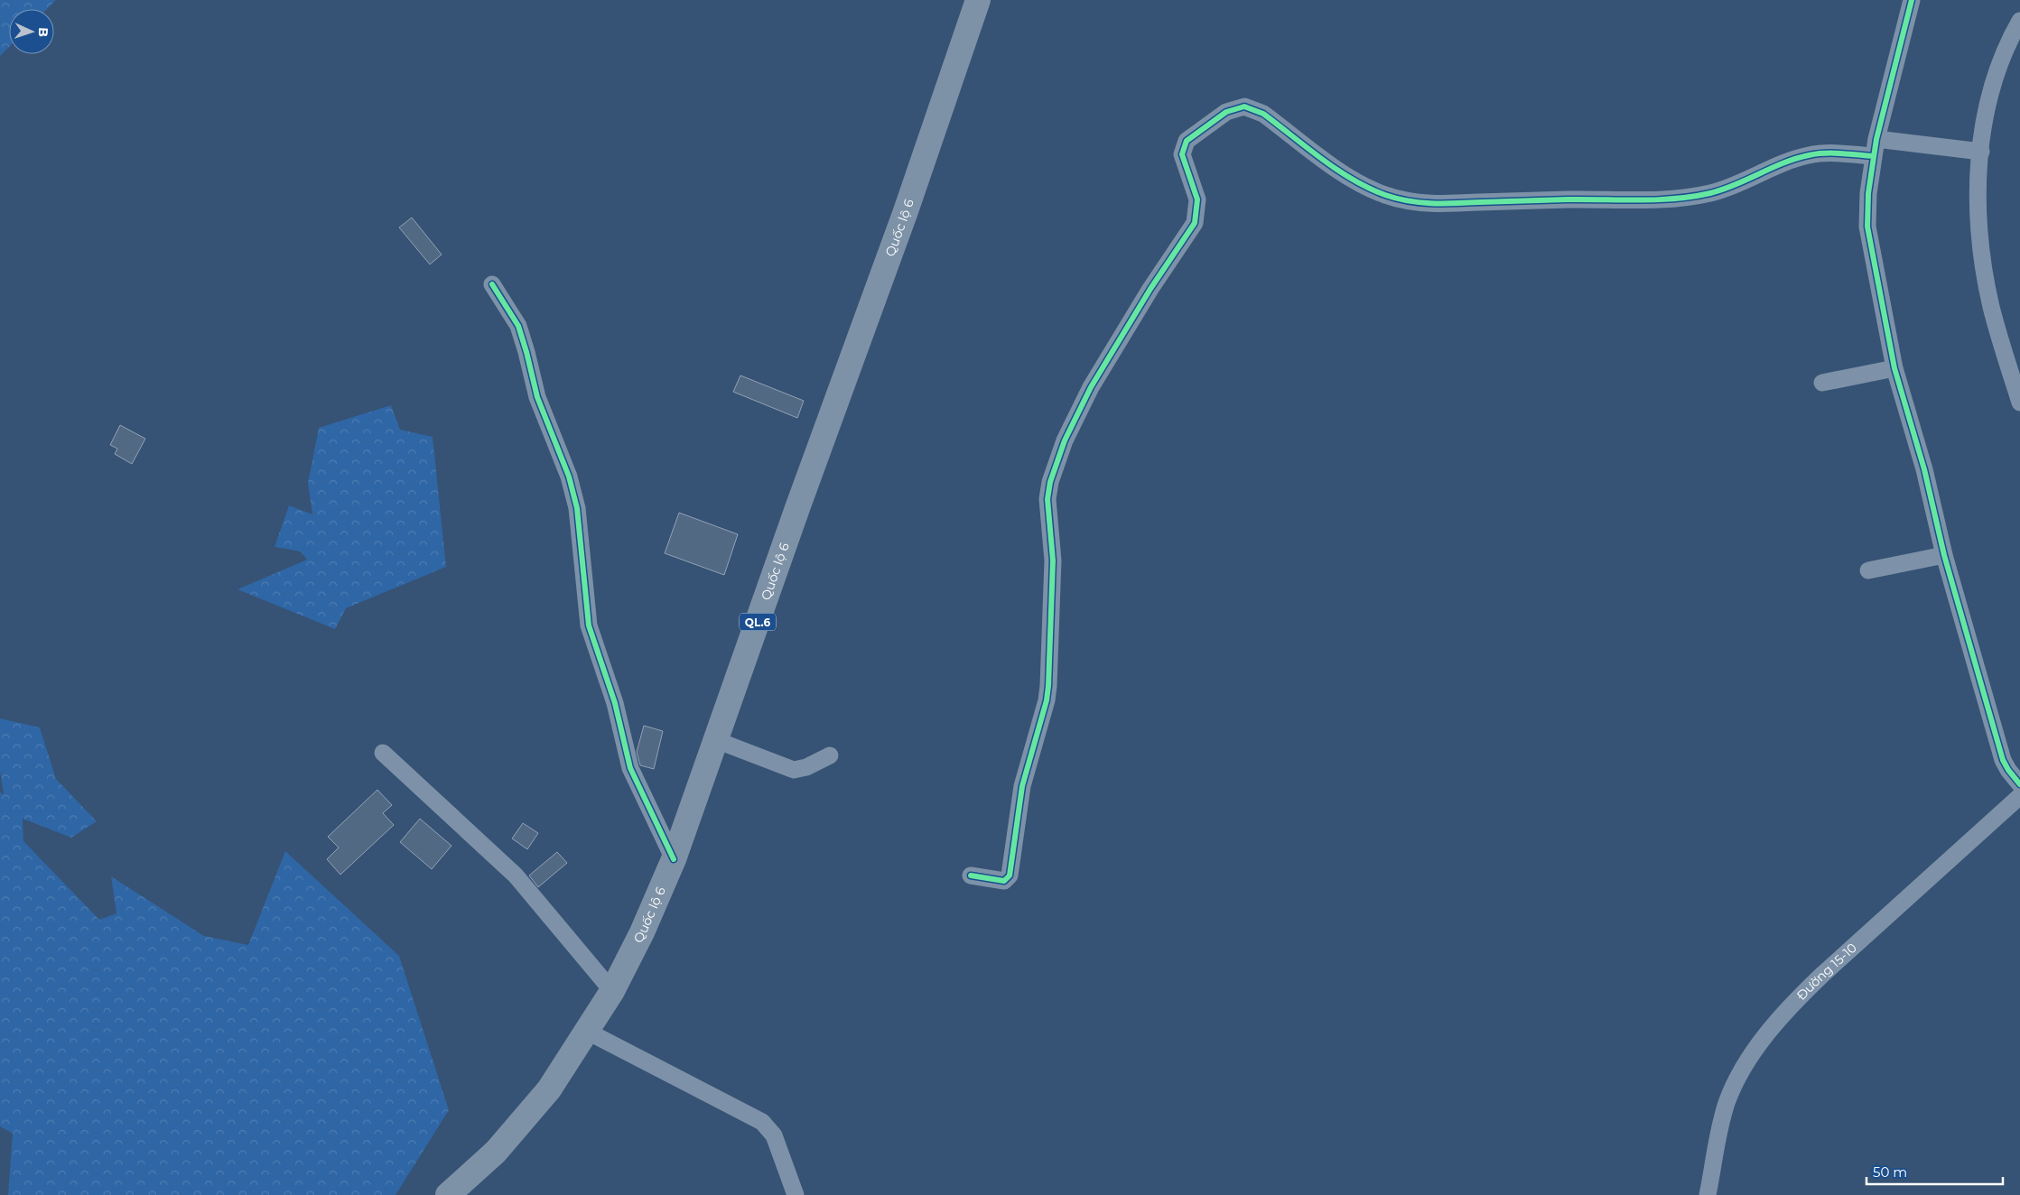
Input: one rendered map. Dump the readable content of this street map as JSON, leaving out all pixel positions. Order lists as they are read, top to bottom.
{
  "streets": {
    "highway": ["Quốc lộ 6", "QL.6"],
    "street": ["Đường 15-10"]
  },
  "scale_bar": "50 m",
  "north": "right"
}
